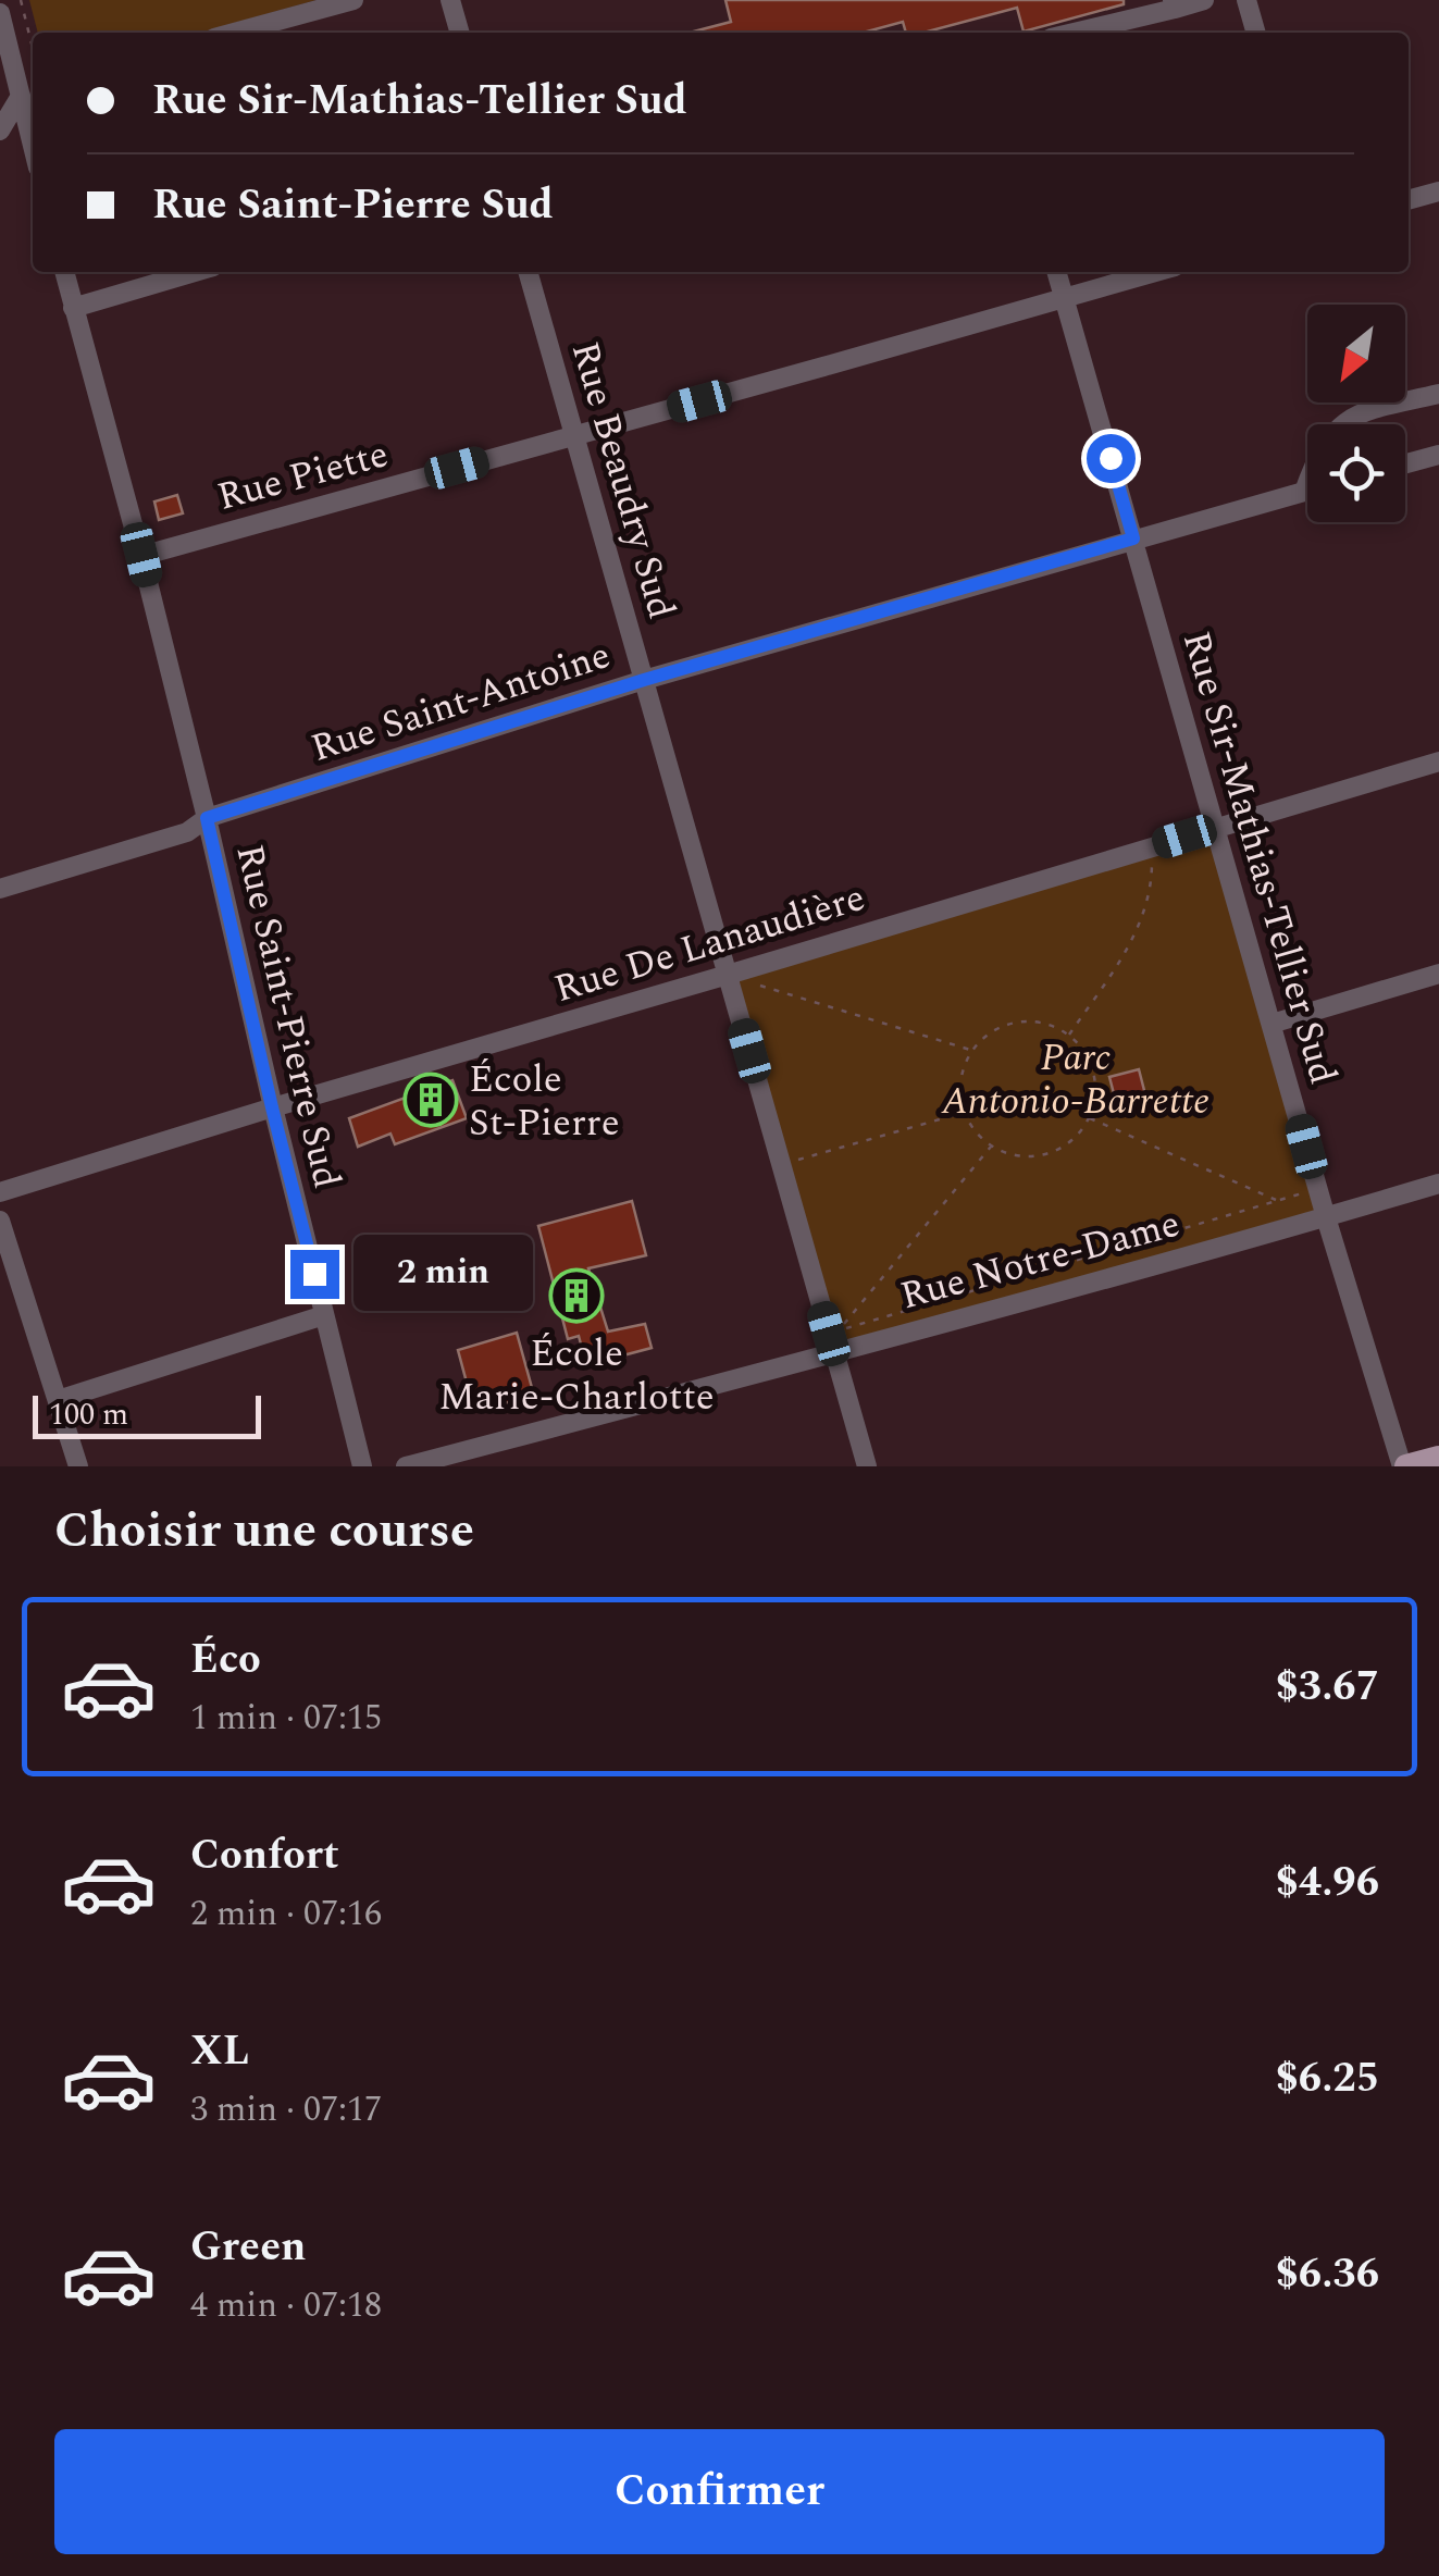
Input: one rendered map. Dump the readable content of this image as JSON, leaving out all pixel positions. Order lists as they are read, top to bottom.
{
  "streets": {
    "street": [
      "Rue Piette",
      "Rue Beaudry Sud",
      "Rue Saint-Antoine",
      "Rue Sir-Mathias-Tellier Sud",
      "Rue De Lanaudière",
      "Rue Saint-Pierre Sud",
      "Rue Notre-Dame"
    ]
  },
  "crossings": [
    ["Rue Piette", "Rue Beaudry Sud"],
    ["Rue Piette", "Rue Sir-Mathias-Tellier Sud"],
    ["Rue Piette", "Rue Saint-Pierre Sud"],
    ["Rue Beaudry Sud", "Rue Saint-Antoine"],
    ["Rue Beaudry Sud", "Rue De Lanaudière"],
    ["Rue Beaudry Sud", "Rue Notre-Dame"],
    ["Rue Saint-Antoine", "Rue Sir-Mathias-Tellier Sud"],
    ["Rue Saint-Antoine", "Rue Saint-Pierre Sud"],
    ["Rue Sir-Mathias-Tellier Sud", "Rue De Lanaudière"],
    ["Rue Sir-Mathias-Tellier Sud", "Rue Notre-Dame"],
    ["Rue De Lanaudière", "Rue Saint-Pierre Sud"]
  ],
  "parks": ["Parc Antonio-Barrette"],
  "places": {
    "building": ["École St-Pierre", "École Marie-Charlotte"]
  },
  "scale_bar": "100 m",
  "north": "bottom left",
  "page": {
    "banner": ["Rue Sir-Mathias-Tellier Sud", "Rue Saint-Pierre Sud"],
    "bubble": "2 min",
    "scale": "100 m",
    "heading": "Choisir une course",
    "list": [
      {
        "name": "Éco",
        "note": "1 min · 07:15",
        "value": "$3.67"
      },
      {
        "name": "Confort",
        "note": "2 min · 07:16",
        "value": "$4.96"
      },
      {
        "name": "XL",
        "note": "3 min · 07:17",
        "value": "$6.25"
      },
      {
        "name": "Green",
        "note": "4 min · 07:18",
        "value": "$6.36"
      }
    ],
    "buttons": "Confirmer"
  }
}
